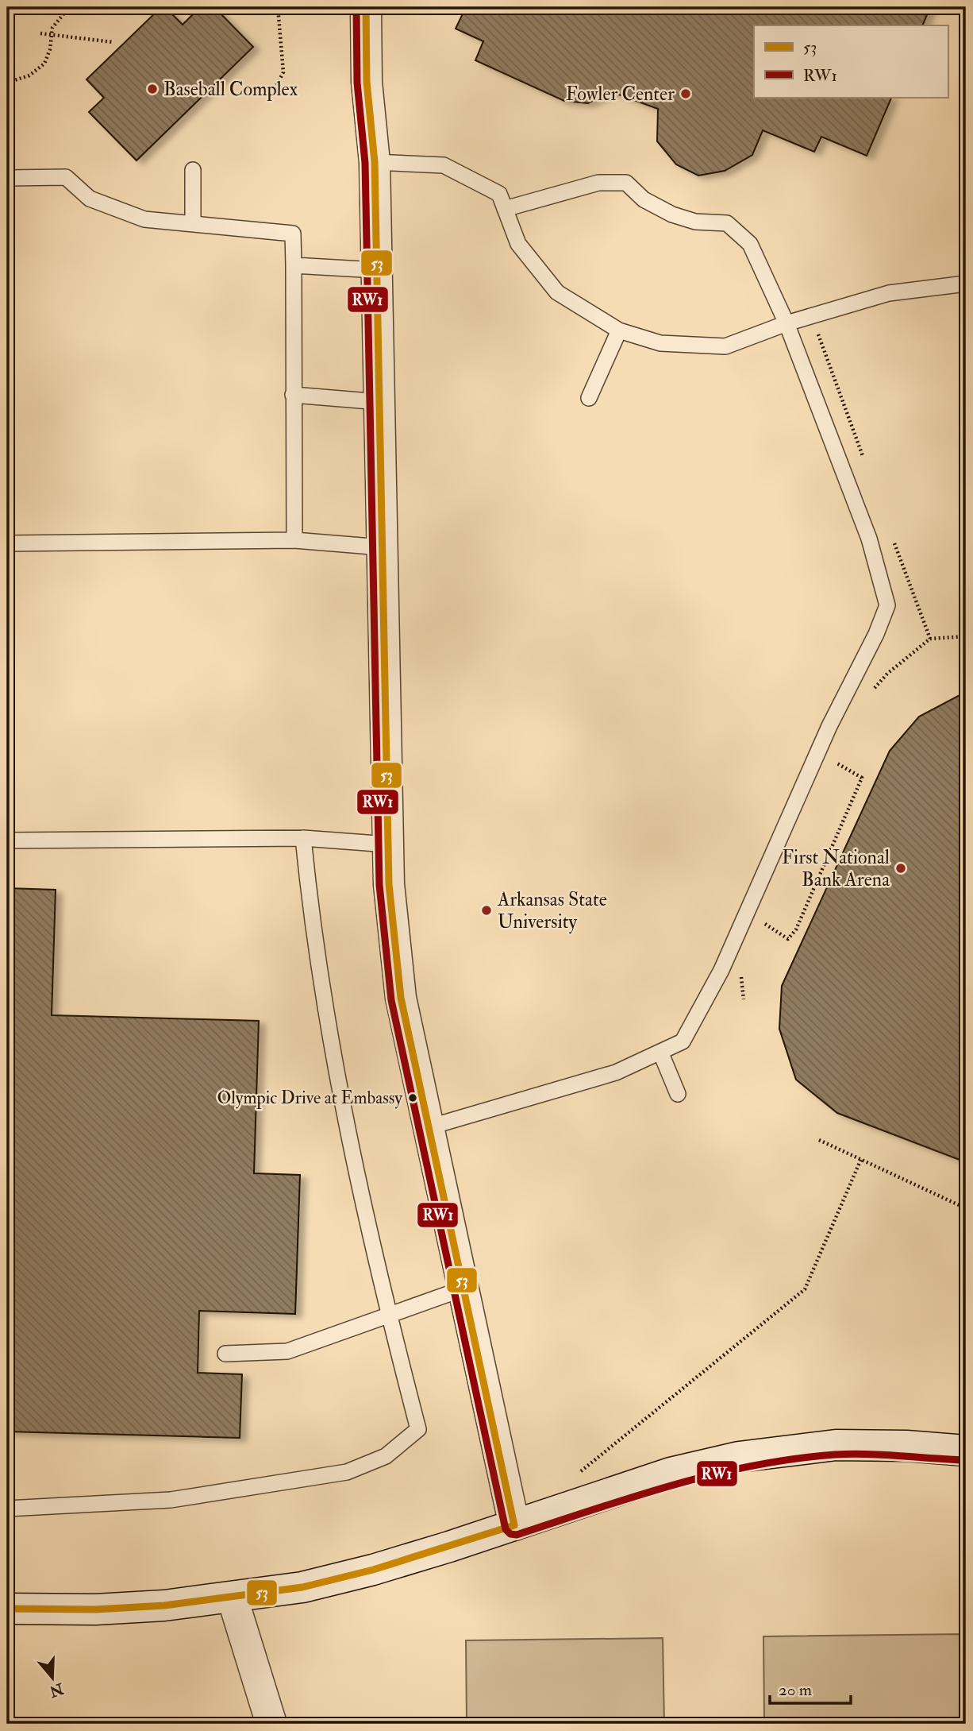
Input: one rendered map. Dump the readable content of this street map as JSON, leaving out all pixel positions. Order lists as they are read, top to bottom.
{
  "places": [
    "Baseball Complex",
    "Fowler Center",
    "First National Bank Arena",
    "Arkansas State University",
    "Olympic Drive at Embassy"
  ],
  "lines": ["transit line 53", "transit line RW1"],
  "legend": ["53", "RW1"],
  "scale_bar": "20 m",
  "north": "bottom"
}
